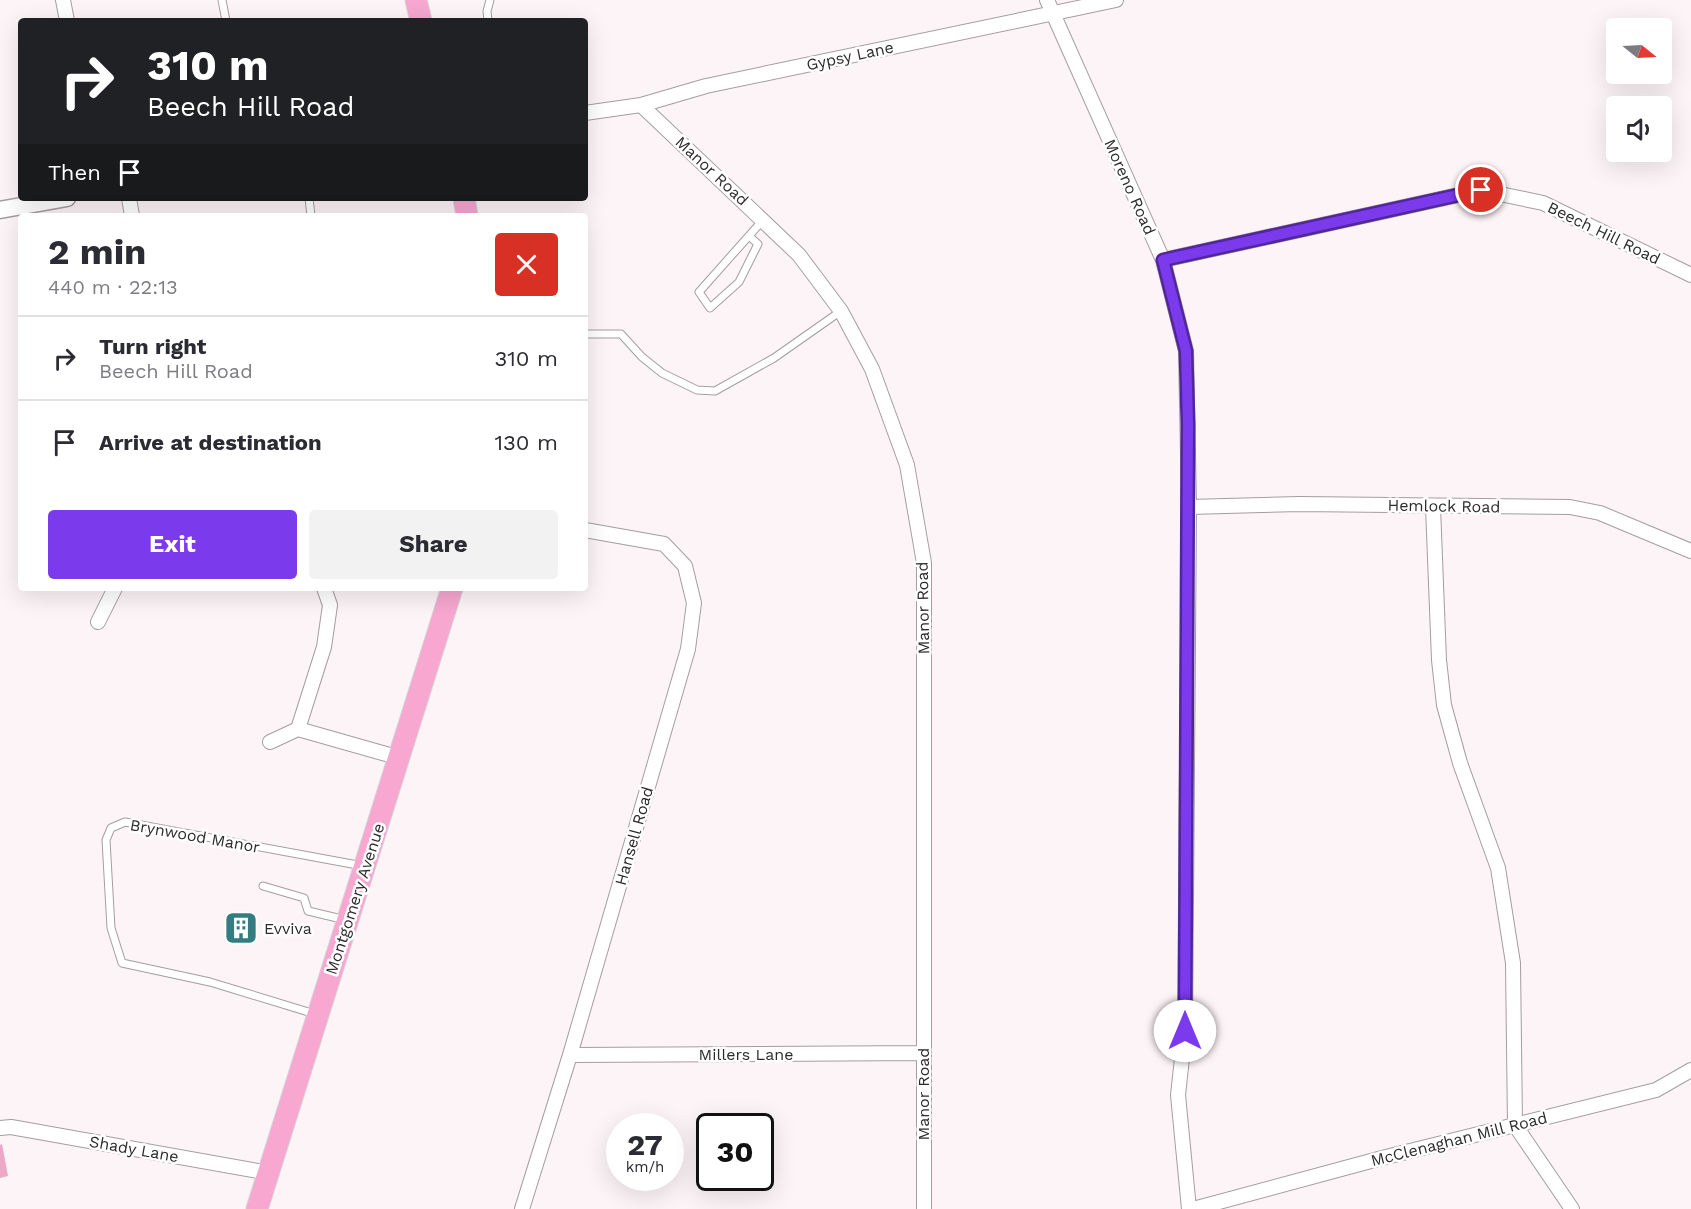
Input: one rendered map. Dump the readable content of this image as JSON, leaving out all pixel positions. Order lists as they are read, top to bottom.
{
  "streets": {
    "main road": ["Montgomery Avenue"],
    "street": [
      "Gypsy Lane",
      "Manor Road",
      "Moreno Road",
      "Beech Hill Road",
      "Hemlock Road",
      "Hansell Road",
      "Millers Lane",
      "McClenaghan Mill Road",
      "Shady Lane"
    ],
    "lane": ["Brynwood Manor"]
  },
  "crossings": [
    ["Gypsy Lane", "Manor Road"],
    ["Gypsy Lane", "Moreno Road"],
    ["Manor Road", "Millers Lane"],
    ["Moreno Road", "Beech Hill Road"],
    ["Moreno Road", "Hemlock Road"],
    ["Moreno Road", "McClenaghan Mill Road"],
    ["Brynwood Manor", "Montgomery Avenue"],
    ["Hansell Road", "Millers Lane"],
    ["Montgomery Avenue", "Shady Lane"]
  ],
  "places": {
    "building": ["Evviva"]
  },
  "north": "right",
  "page": {
    "turn": ["310 m", "Beech Hill Road"],
    "then": "Then",
    "heading": ["2 min", "440 m · 22:13"],
    "list": [
      {
        "name": "Turn right",
        "note": "Beech Hill Road",
        "value": "310 m"
      },
      {
        "name": "Arrive at destination",
        "value": "130 m"
      }
    ],
    "buttons": ["Exit", "Share"],
    "speed": "27 km/h",
    "limit": "30"
  }
}
